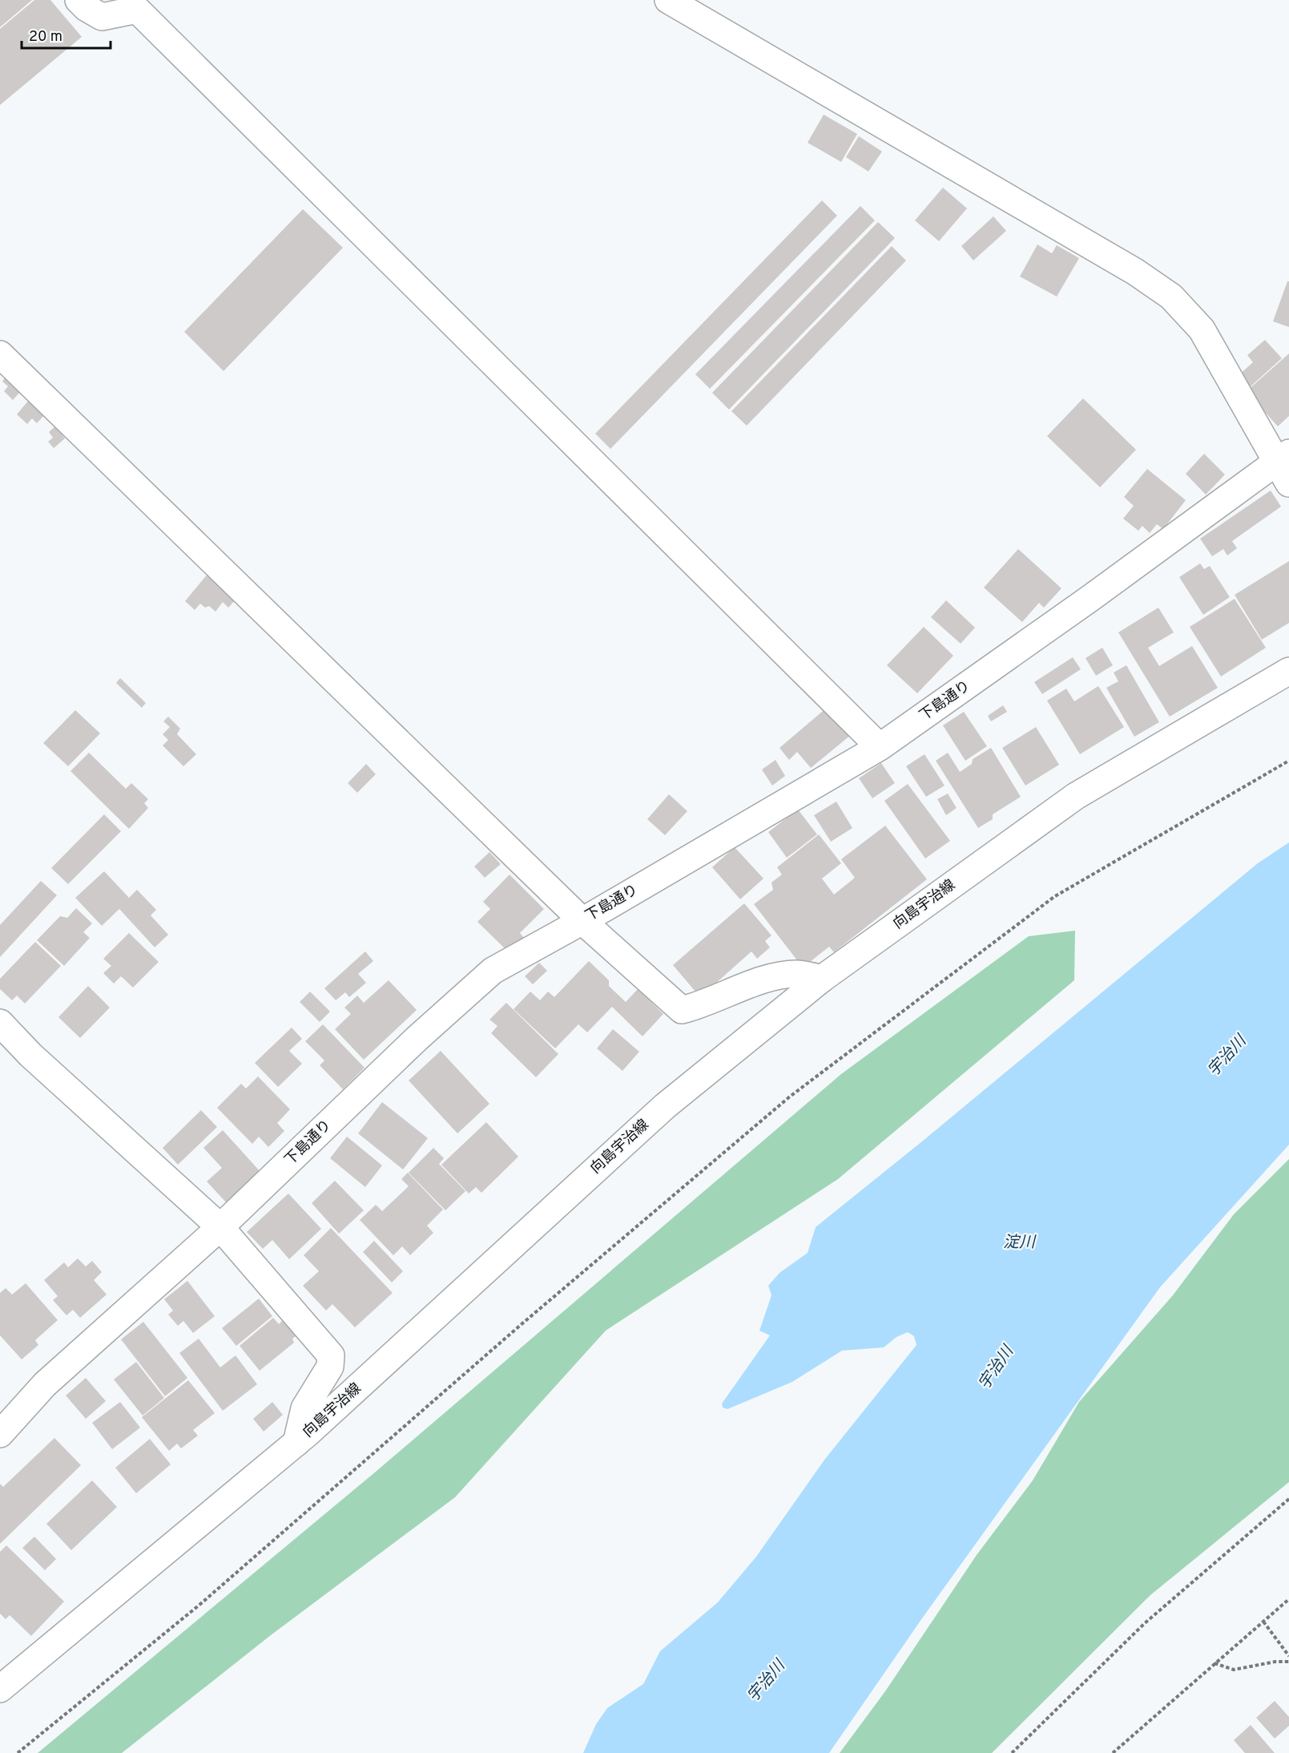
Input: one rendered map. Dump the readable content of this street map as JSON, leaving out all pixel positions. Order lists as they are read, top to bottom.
{
  "streets": {
    "street": ["下島通り", "向島宇治線"]
  },
  "water": ["宇治川", "淀川"],
  "scale_bar": "20 m"
}
